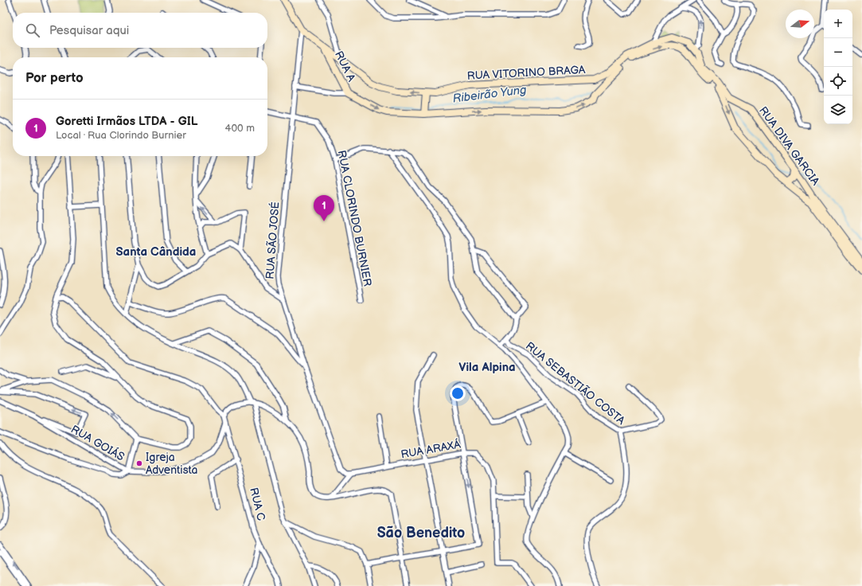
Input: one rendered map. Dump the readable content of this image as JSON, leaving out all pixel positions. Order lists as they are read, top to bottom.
{
  "streets": {
    "main road": ["RUA A", "RUA VITORINO BRAGA", "RUA DIVA GARCIA"],
    "street": [
      "RUA CLORINDO BURNIER",
      "RUA SÃO JOSÉ",
      "RUA SEBASTIÃO COSTA",
      "RUA GOIÁS",
      "RUA ARAXÁ",
      "RUA C"
    ]
  },
  "crossings": [
    ["RUA A", "RUA VITORINO BRAGA"],
    ["RUA VITORINO BRAGA", "RUA DIVA GARCIA"],
    ["RUA VITORINO BRAGA", "RUA SÃO JOSÉ"],
    ["RUA CLORINDO BURNIER", "RUA SÃO JOSÉ"],
    ["RUA SÃO JOSÉ", "RUA ARAXÁ"],
    ["RUA GOIÁS", "RUA C"]
  ],
  "districts": ["Santa Cândida", "Vila Alpina", "São Benedito"],
  "water": ["Ribeirão Yung"],
  "places": ["Igreja Adventista"],
  "north": "right",
  "page": {
    "map_buttons": ["+", "−"],
    "search": "Pesquisar aqui",
    "heading": "Por perto",
    "list": [
      {
        "mark": "1",
        "name": "Goretti Irmãos LTDA - GIL",
        "note": "Local · Rua Clorindo Burnier",
        "value": "400 m"
      }
    ],
    "pins": "1"
  }
}
